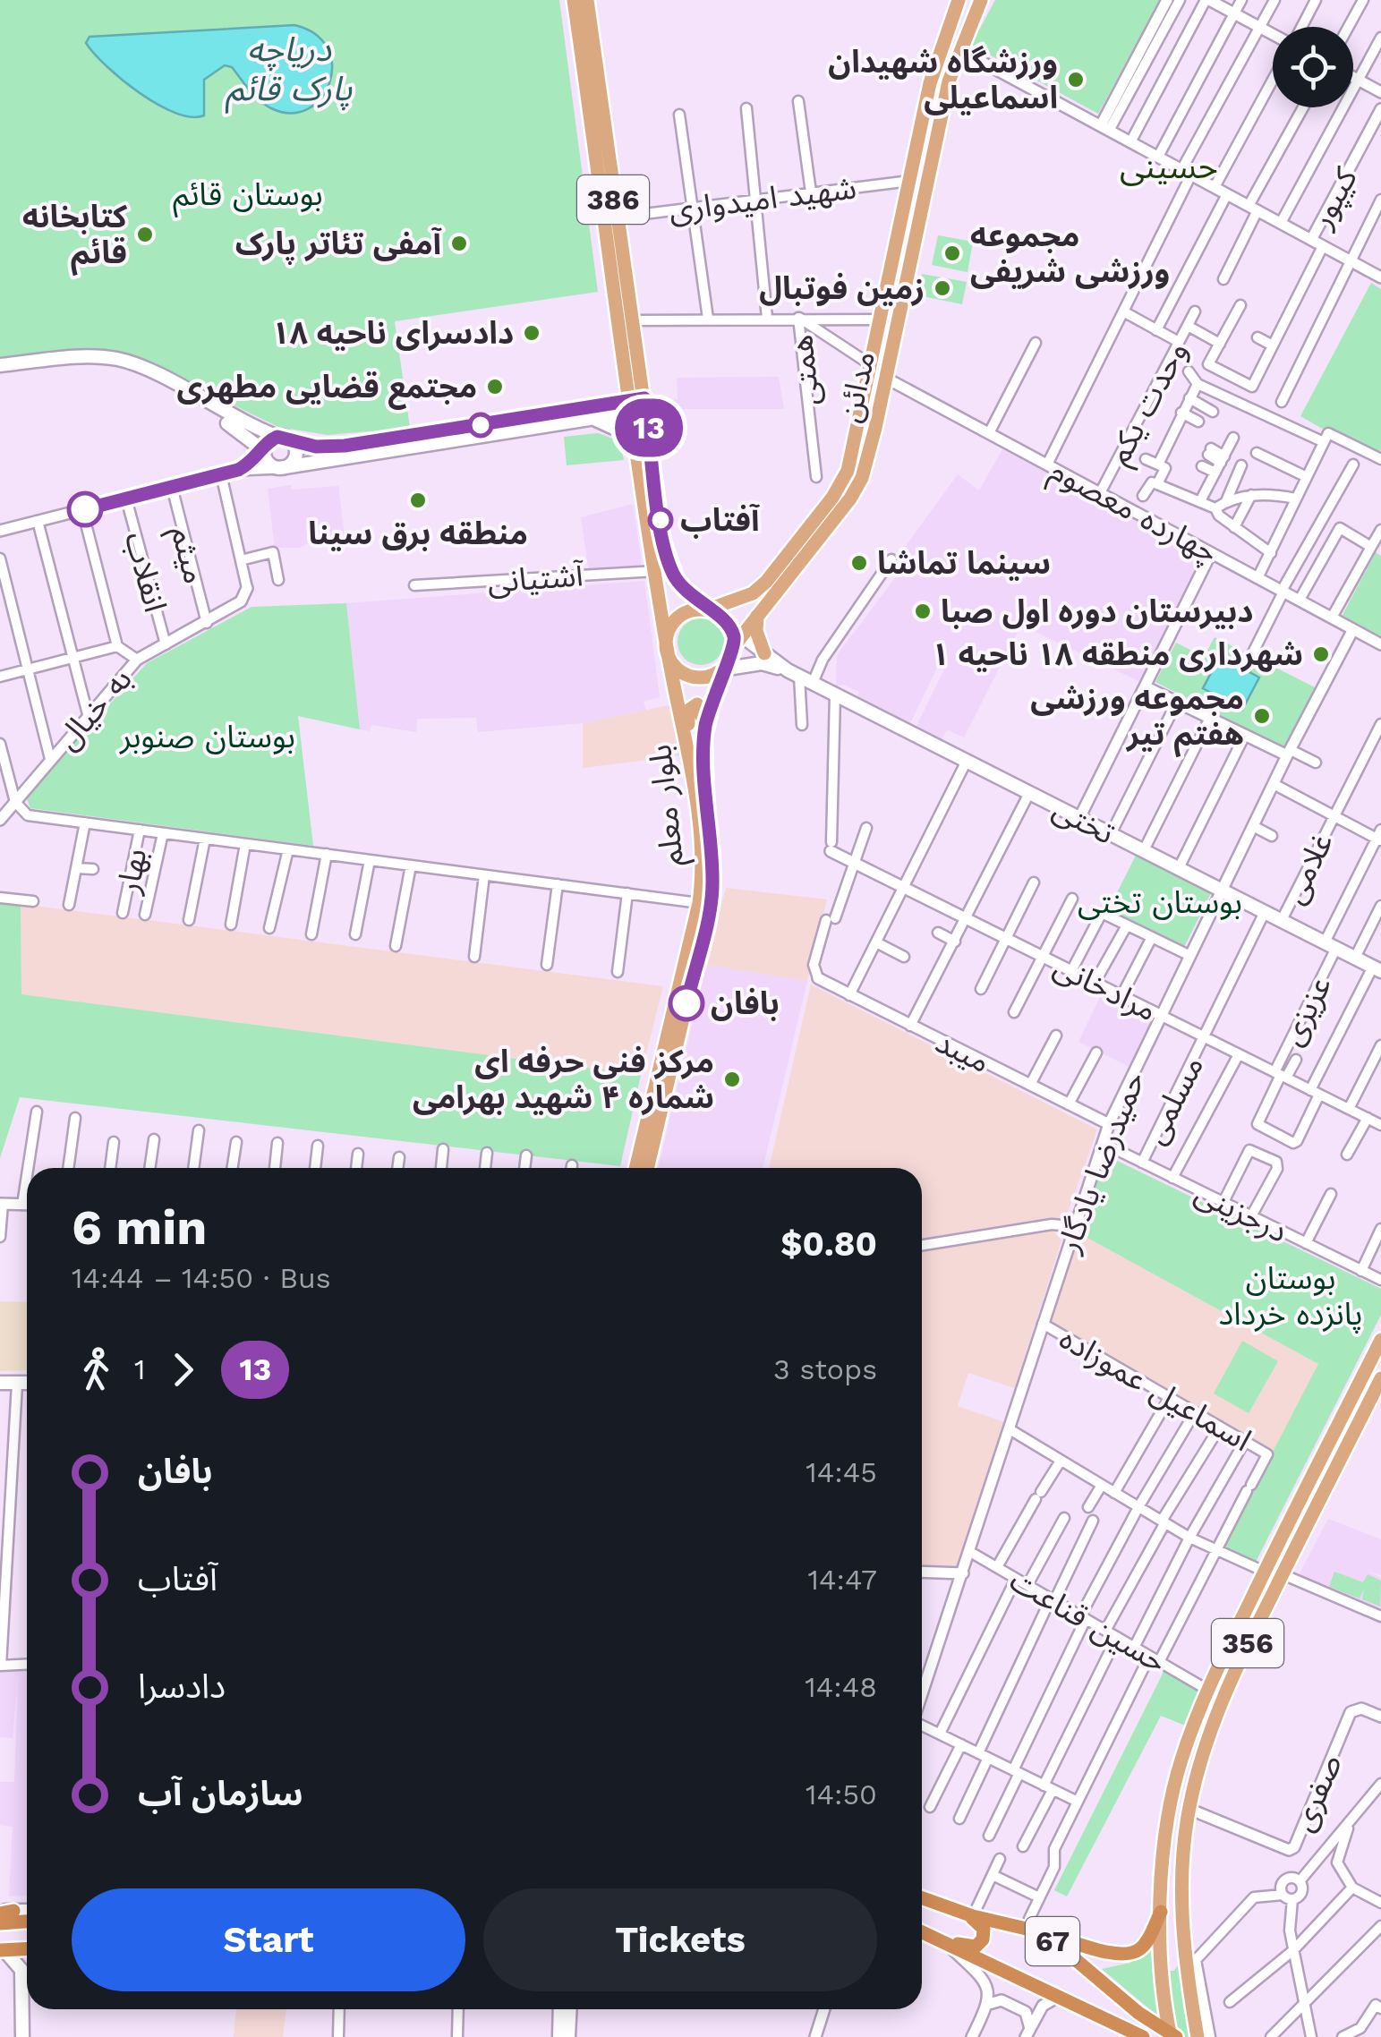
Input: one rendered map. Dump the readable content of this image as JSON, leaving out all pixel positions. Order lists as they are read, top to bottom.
{
  "streets": {
    "highway": ["67"],
    "main road": [
      "386",
      "مدائن",
      "بلوار معلم",
      "تختی",
      "356"
    ],
    "street": [
      "کیپور",
      "شهيد امیدواری",
      "همتی",
      "وحدت یکم",
      "چهارده معصوم",
      "میثم",
      "انقلاب",
      "آشتیانی",
      "به خیال",
      "غلامی",
      "بهار",
      "مرادخانی",
      "عزیزی",
      "میبد",
      "مسلمی",
      "حمیدرضا یادگار",
      "درجزینی",
      "اسماعیل عموزاده",
      "حسین قناعت",
      "صفری"
    ]
  },
  "crossings": [
    ["شهيد امیدواری", "مدائن"],
    ["شهيد امیدواری", "بلوار معلم"],
    ["مدائن", "چهارده معصوم"],
    ["مدائن", "بلوار معلم"],
    ["مدائن", "تختی"],
    ["وحدت یکم", "چهارده معصوم"],
    ["چهارده معصوم", "حمیدرضا یادگار"],
    ["میثم", "به خیال"],
    ["انقلاب", "به خیال"],
    ["آشتیانی", "بلوار معلم"],
    ["بلوار معلم", "تختی"],
    ["تختی", "غلامی"],
    ["تختی", "عزیزی"],
    ["تختی", "مسلمی"],
    ["تختی", "حمیدرضا یادگار"],
    ["مرادخانی", "عزیزی"],
    ["مرادخانی", "مسلمی"],
    ["مرادخانی", "حمیدرضا یادگار"],
    ["میبد", "حمیدرضا یادگار"],
    ["مسلمی", "درجزینی"],
    ["حمیدرضا یادگار", "درجزینی"],
    ["حمیدرضا یادگار", "اسماعیل عموزاده"],
    ["حمیدرضا یادگار", "حسین قناعت"],
    ["حسین قناعت", "356"],
    ["356", "صفری"],
    ["356", "67"]
  ],
  "districts": ["حسینی"],
  "water": ["دریاچه پارک قائم"],
  "parks": [
    "بوستان قائم",
    "بوستان صنوبر",
    "بوستان تختی",
    "بوستان پانزده خرداد"
  ],
  "places": [
    "ورزشگاه شهیدان اسماعیلی",
    "کتابخانه قائم",
    "آمفی تئاتر پارک",
    "مجموعه ورزشی شریفی",
    "زمین فوتبال",
    "دادسرای ناحیه ۱۸",
    "مجتمع قضایی مطهری",
    "منطقه برق سینا",
    "آفتاب",
    "سینما تماشا",
    "دبیرستان دوره اول صبا",
    "شهرداری منطقه ۱۸ ناحیه ۱",
    "مجموعه ورزشی هفتم تیر",
    "بافان",
    "مرکز فنی حرفه ای شماره ۴ شهید بهرامی"
  ],
  "lines": ["bus line 13"],
  "page": {
    "on_map": "13",
    "heading": ["6 min", "14:44 – 14:50 · Bus", "$0.80"],
    "legs": ["1", "13", "3 stops"],
    "list": [
      {
        "name": "بافان",
        "value": "14:45"
      },
      {
        "name": "آفتاب",
        "value": "14:47"
      },
      {
        "name": "دادسرا",
        "value": "14:48"
      },
      {
        "name": "سازمان آب",
        "value": "14:50"
      }
    ],
    "buttons": ["Start", "Tickets"]
  }
}
